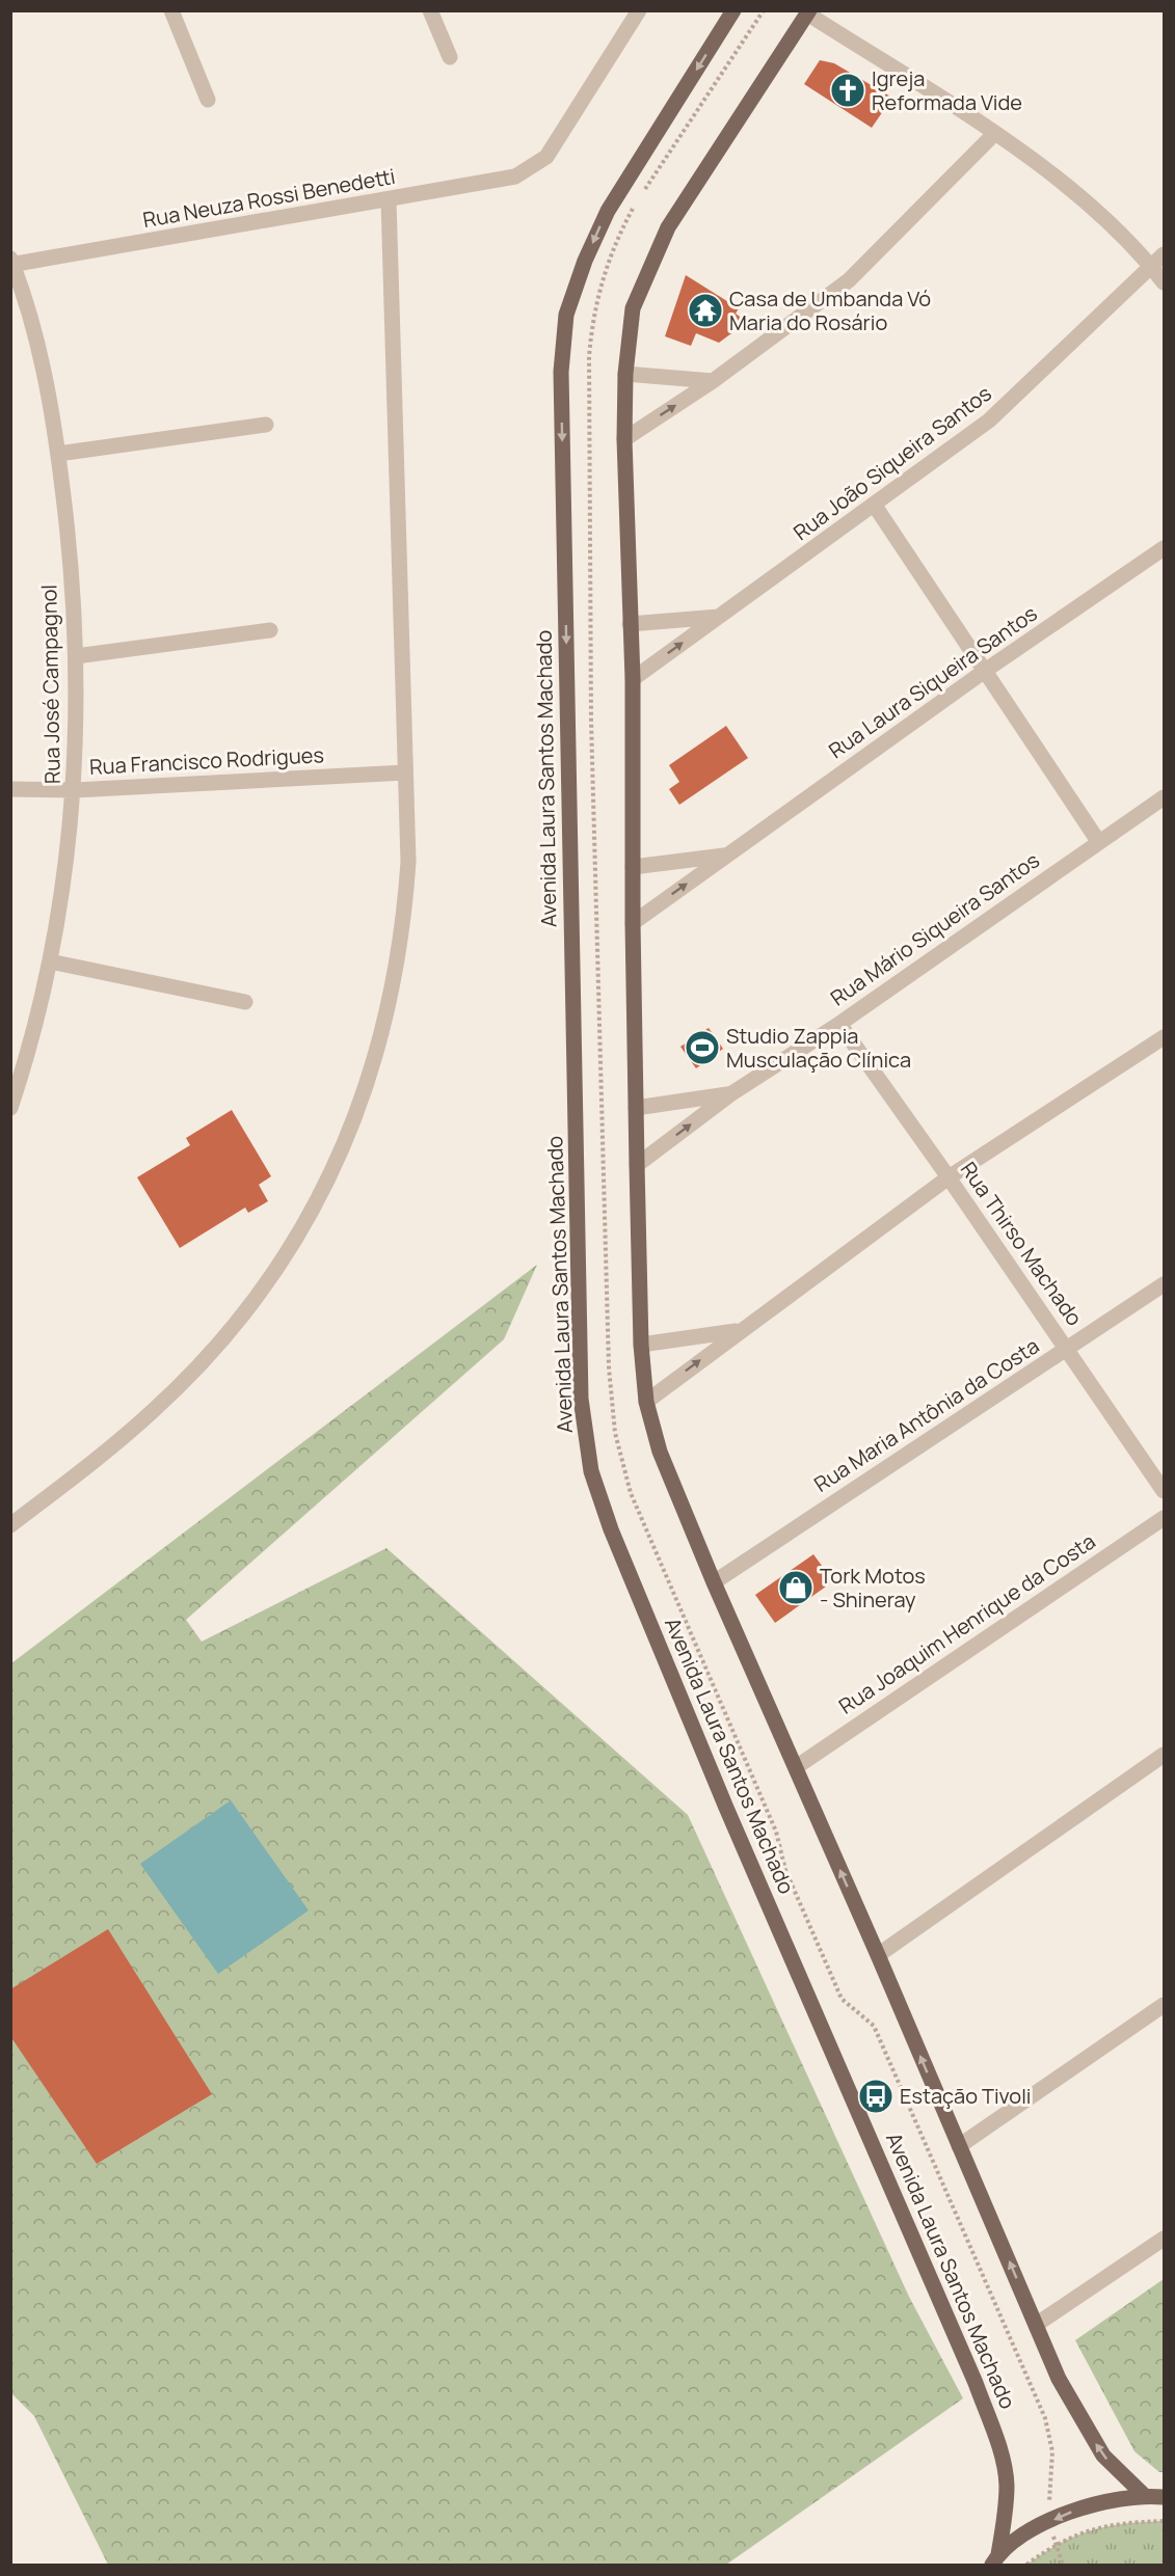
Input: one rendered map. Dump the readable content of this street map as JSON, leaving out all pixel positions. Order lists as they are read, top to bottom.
{
  "streets": {
    "main road": ["Avenida Laura Santos Machado"],
    "street": [
      "Rua Neuza Rossi Benedetti",
      "Rua João Siqueira Santos",
      "Rua Laura Siqueira Santos",
      "Rua José Campagnol",
      "Rua Francisco Rodrigues",
      "Rua Mário Siqueira Santos",
      "Rua Thirso Machado",
      "Rua Maria Antônia da Costa",
      "Rua Joaquim Henrique da Costa"
    ]
  },
  "crossings": [
    ["Rua Neuza Rossi Benedetti", "Rua José Campagnol"],
    ["Rua José Campagnol", "Rua Francisco Rodrigues"],
    ["Rua Mário Siqueira Santos", "Rua Thirso Machado"],
    ["Rua Thirso Machado", "Rua Maria Antônia da Costa"]
  ],
  "places": {
    "church": ["Igreja Reformada Vide"],
    "temple": ["Casa de Umbanda Vó Maria do Rosário"],
    "sports": ["Studio Zappia Musculação Clínica"],
    "shop": ["Tork Motos - Shineray"],
    "bus stop": ["Estação Tivoli"]
  }
}
